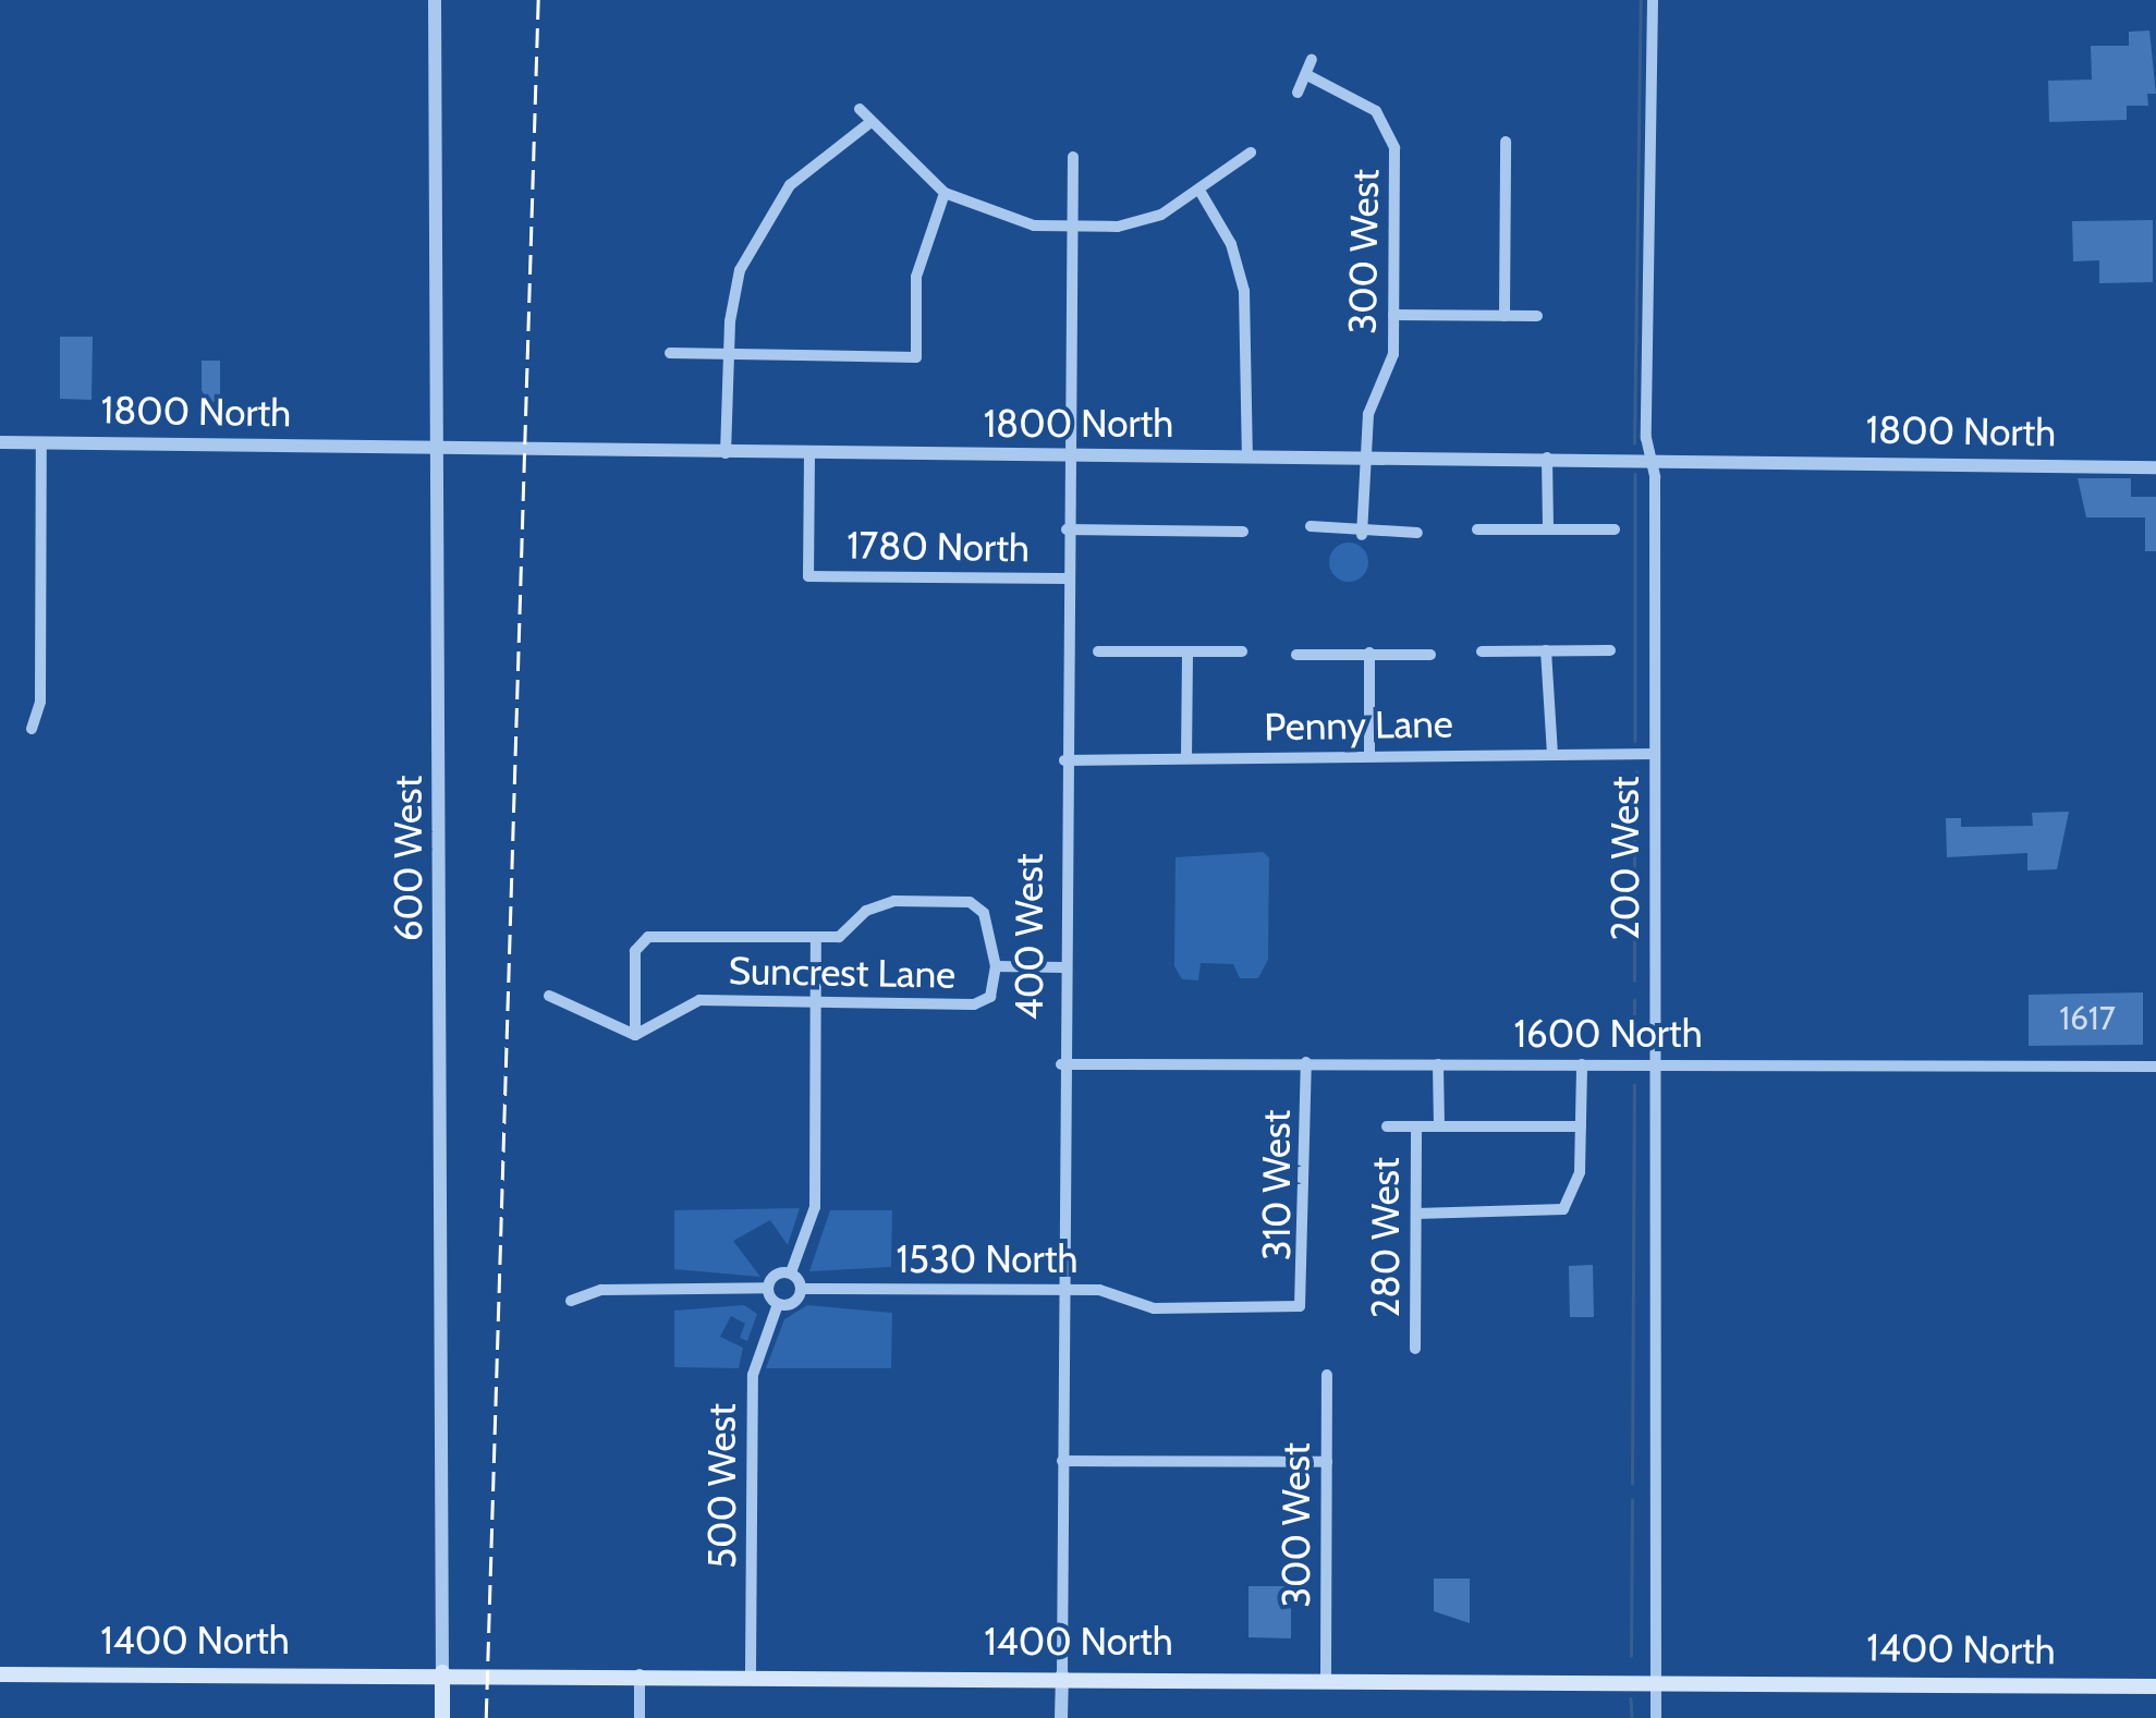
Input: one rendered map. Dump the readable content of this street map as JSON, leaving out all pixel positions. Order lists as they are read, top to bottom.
{
  "streets": {
    "main road": ["600 West", "1400 North"],
    "street": [
      "300 West",
      "1800 North",
      "1780 North",
      "Penny Lane",
      "200 West",
      "400 West",
      "Suncrest Lane",
      "1600 North",
      "310 West",
      "280 West",
      "1530 North",
      "500 West"
    ]
  },
  "crossings": [
    ["300 West", "1800 North"],
    ["300 West", "1400 North"],
    ["1800 North", "1780 North"],
    ["1800 North", "600 West"],
    ["1800 North", "200 West"],
    ["1800 North", "400 West"],
    ["1780 North", "400 West"],
    ["Penny Lane", "200 West"],
    ["Penny Lane", "400 West"],
    ["600 West", "1400 North"],
    ["200 West", "1600 North"],
    ["200 West", "1400 North"],
    ["400 West", "1600 North"],
    ["400 West", "1530 North"],
    ["400 West", "1400 North"],
    ["1600 North", "310 West"],
    ["310 West", "1530 North"],
    ["1530 North", "500 West"],
    ["500 West", "1400 North"]
  ],
  "house_numbers": ["1617"]
}
